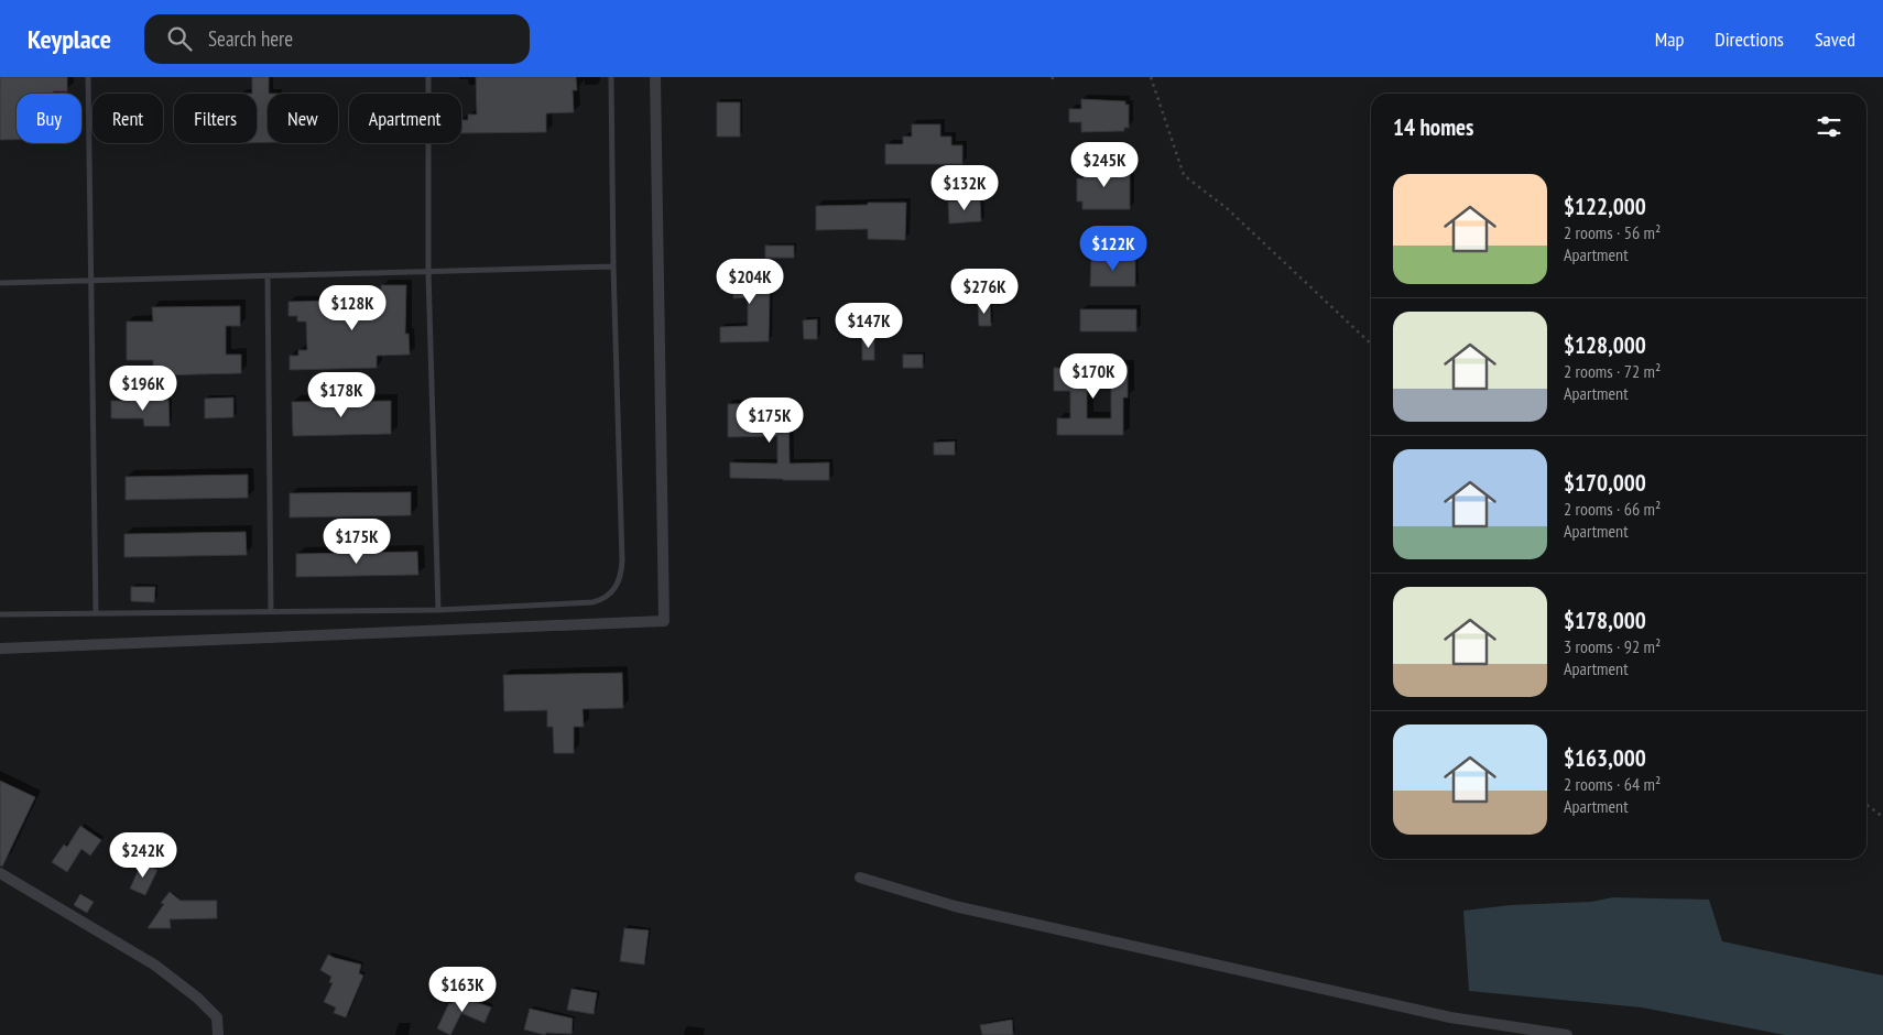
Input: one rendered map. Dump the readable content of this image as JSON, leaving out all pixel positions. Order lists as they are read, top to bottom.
{
  "page": {
    "header": "Keyplace",
    "search": "Search here",
    "nav": ["Map", "Directions", "Saved"],
    "chip": [
      "Buy",
      "Rent",
      "Filters",
      "New",
      "Apartment"
    ],
    "heading": "14 homes",
    "price": [
      "$245K",
      "$132K",
      "$122K",
      "$204K",
      "$276K",
      "$128K",
      "$147K",
      "$170K",
      "$196K",
      "$178K",
      "$175K",
      "$175K",
      "$242K",
      "$163K"
    ],
    "list": [
      {
        "name": "$122,000",
        "note": "2 rooms · 56 m² · Apartment"
      },
      {
        "name": "$128,000",
        "note": "2 rooms · 72 m² · Apartment"
      },
      {
        "name": "$170,000",
        "note": "2 rooms · 66 m² · Apartment"
      },
      {
        "name": "$178,000",
        "note": "3 rooms · 92 m² · Apartment"
      },
      {
        "name": "$163,000",
        "note": "2 rooms · 64 m² · Apartment"
      }
    ]
  }
}
